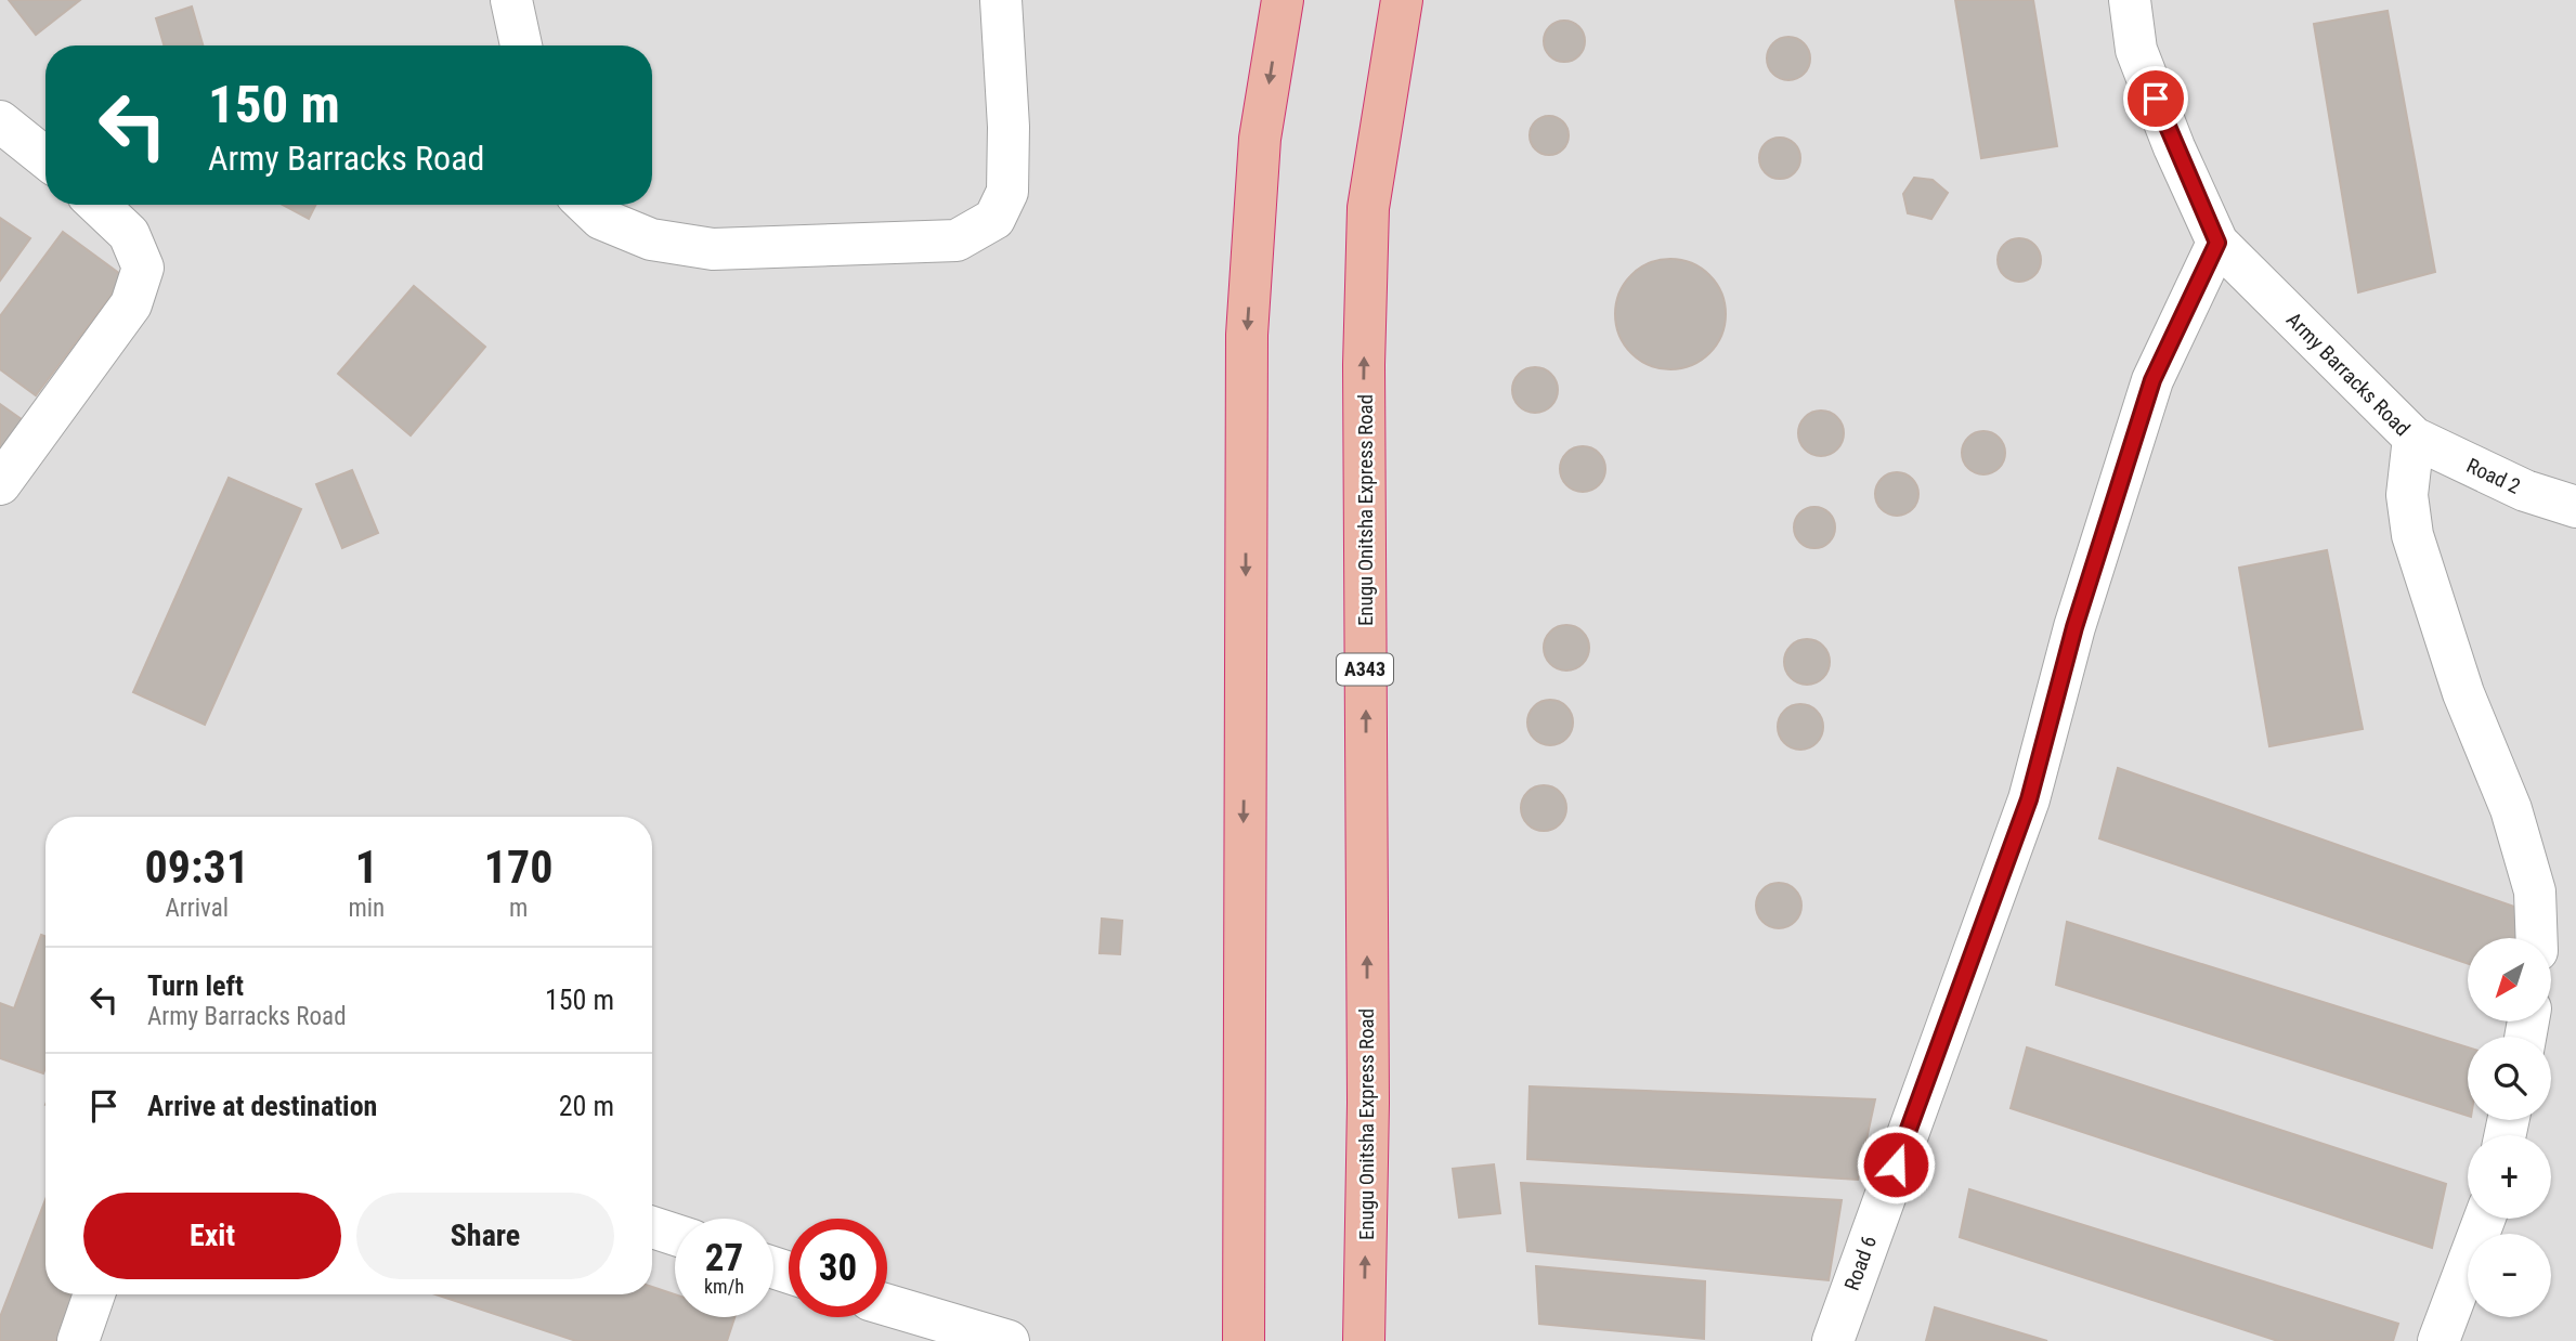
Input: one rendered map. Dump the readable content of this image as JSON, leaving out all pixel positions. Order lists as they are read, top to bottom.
{
  "streets": {
    "highway": ["Enugu Onitsha Express Road", "A343"],
    "street": ["Army Barracks Road", "Road 2", "Road 6"]
  },
  "crossings": [
    ["Army Barracks Road", "Road 2"],
    ["Army Barracks Road", "Road 6"]
  ],
  "north": "bottom left",
  "page": {
    "turn": ["150 m", "Army Barracks Road"],
    "eta": [
      "09:31",
      "Arrival",
      "1",
      "min",
      "170",
      "m"
    ],
    "map_buttons": ["+", "−"],
    "list": [
      {
        "name": "Turn left",
        "note": "Army Barracks Road",
        "value": "150 m"
      },
      {
        "name": "Arrive at destination",
        "value": "20 m"
      }
    ],
    "buttons": ["Exit", "Share"],
    "speed": "27 km/h",
    "limit": "30"
  }
}
